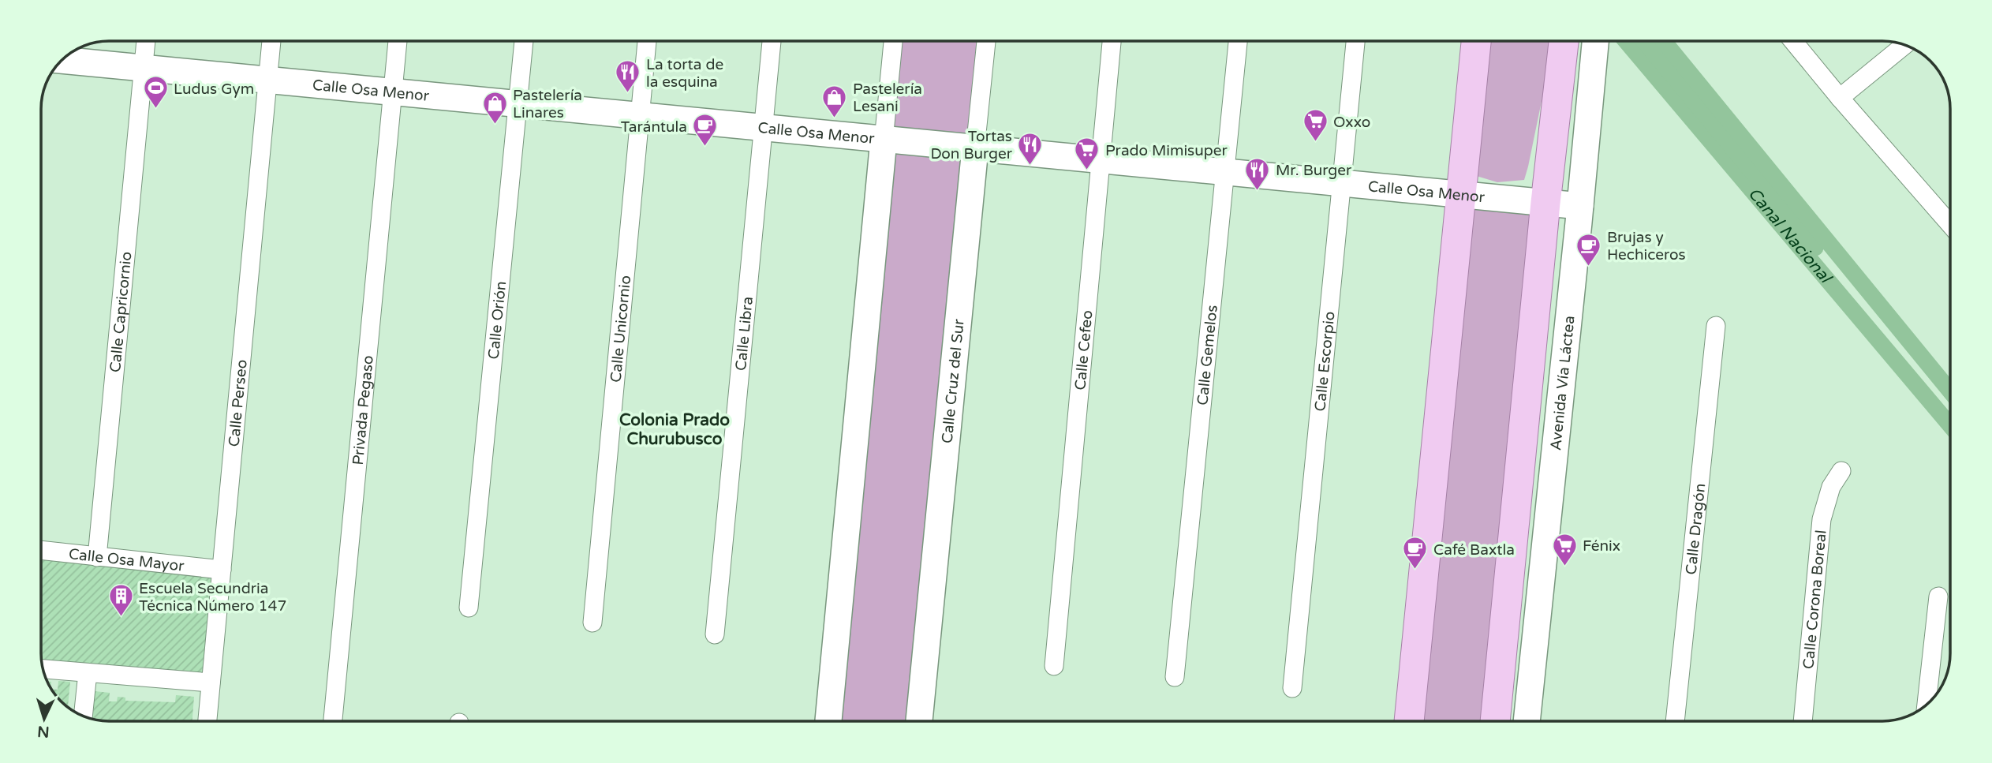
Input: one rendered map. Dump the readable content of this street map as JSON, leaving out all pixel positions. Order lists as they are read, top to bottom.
{
  "streets": {
    "street": [
      "Calle Osa Menor",
      "Calle Capricornio",
      "Calle Orión",
      "Calle Unicornio",
      "Calle Libra",
      "Calle Cefeo",
      "Calle Gemelos",
      "Calle Escorpio",
      "Calle Cruz del Sur",
      "Avenida Vía Láctea",
      "Calle Perseo",
      "Privada Pegaso",
      "Calle Dragón",
      "Calle Osa Mayor",
      "Calle Corona Boreal"
    ]
  },
  "crossings": [
    ["Calle Osa Menor", "Calle Capricornio"],
    ["Calle Osa Menor", "Calle Orión"],
    ["Calle Osa Menor", "Calle Unicornio"],
    ["Calle Osa Menor", "Calle Libra"],
    ["Calle Osa Menor", "Calle Cefeo"],
    ["Calle Osa Menor", "Calle Gemelos"],
    ["Calle Osa Menor", "Calle Escorpio"],
    ["Calle Osa Menor", "Calle Cruz del Sur"],
    ["Calle Osa Menor", "Avenida Vía Láctea"],
    ["Calle Osa Menor", "Calle Perseo"],
    ["Calle Osa Menor", "Privada Pegaso"],
    ["Calle Capricornio", "Calle Osa Mayor"],
    ["Calle Perseo", "Calle Osa Mayor"]
  ],
  "districts": ["Colonia Prado Churubusco"],
  "water": ["Canal Nacional"],
  "places": {
    "restaurant": ["La torta de la esquina", "Tortas Don Burger", "Mr. Burger"],
    "sports": ["Ludus Gym"],
    "shop": ["Pastelería Lesani", "Pastelería Linares"],
    "supermarket": ["Oxxo", "Prado Mimisuper", "Fénix"],
    "cafe": ["Tarántula", "Brujas y Hechiceros", "Café Baxtla"],
    "building": ["Escuela Secundria Técnica Número 147"]
  },
  "north": "bottom"
}
